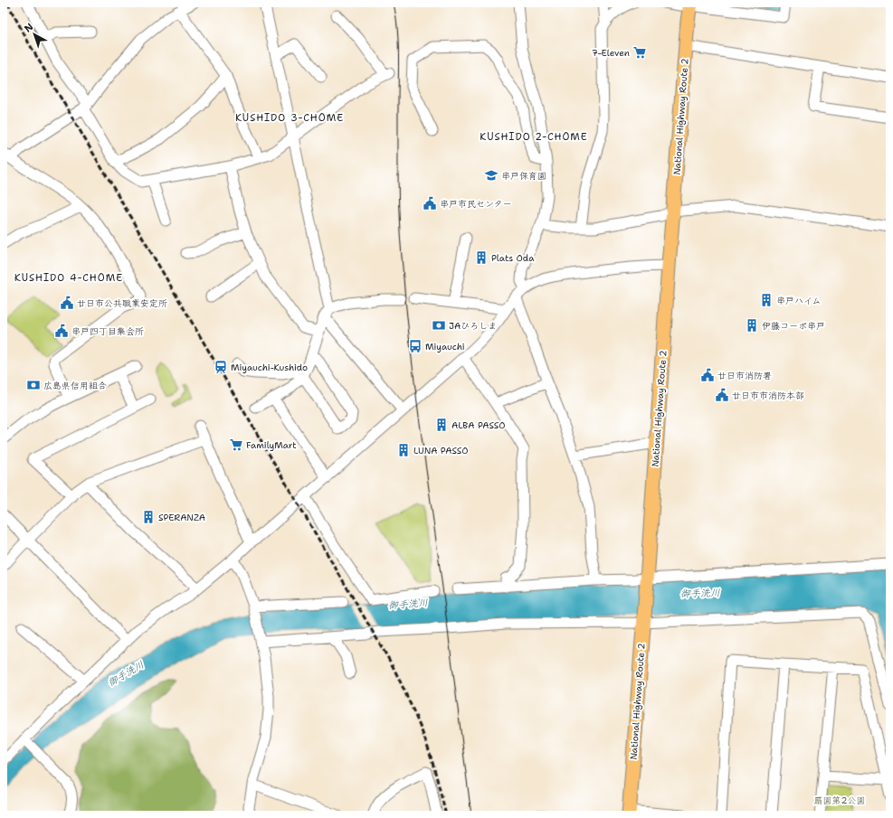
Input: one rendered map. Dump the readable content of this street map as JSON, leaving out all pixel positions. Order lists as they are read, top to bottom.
{
  "streets": {
    "highway": ["National Highway Route 2"]
  },
  "districts": ["KUSHIDO 3-CHOME", "KUSHIDO 2-CHOME", "KUSHIDO 4-CHOME"],
  "water": ["御手洗川"],
  "parks": ["扇園第2公園"],
  "places": {
    "supermarket": ["7-Eleven", "FamilyMart"],
    "school or university": ["串戸保育園"],
    "public building": [
      "串戸市民センター",
      "廿日市公共職業安定所",
      "串戸四丁目集会所",
      "廿日市消防署",
      "廿日市市消防本部"
    ],
    "building": [
      "Plats Oda",
      "串戸ハイム",
      "伊藤コーポ串戸",
      "ALBA PASSO",
      "LUNA PASSO",
      "SPERANZA"
    ],
    "bank": ["JAひろしま", "広島県信用組合"],
    "bus stop": ["Miyauchi"],
    "station": ["Miyauchi-Kushido"]
  },
  "north": "top left"
}
